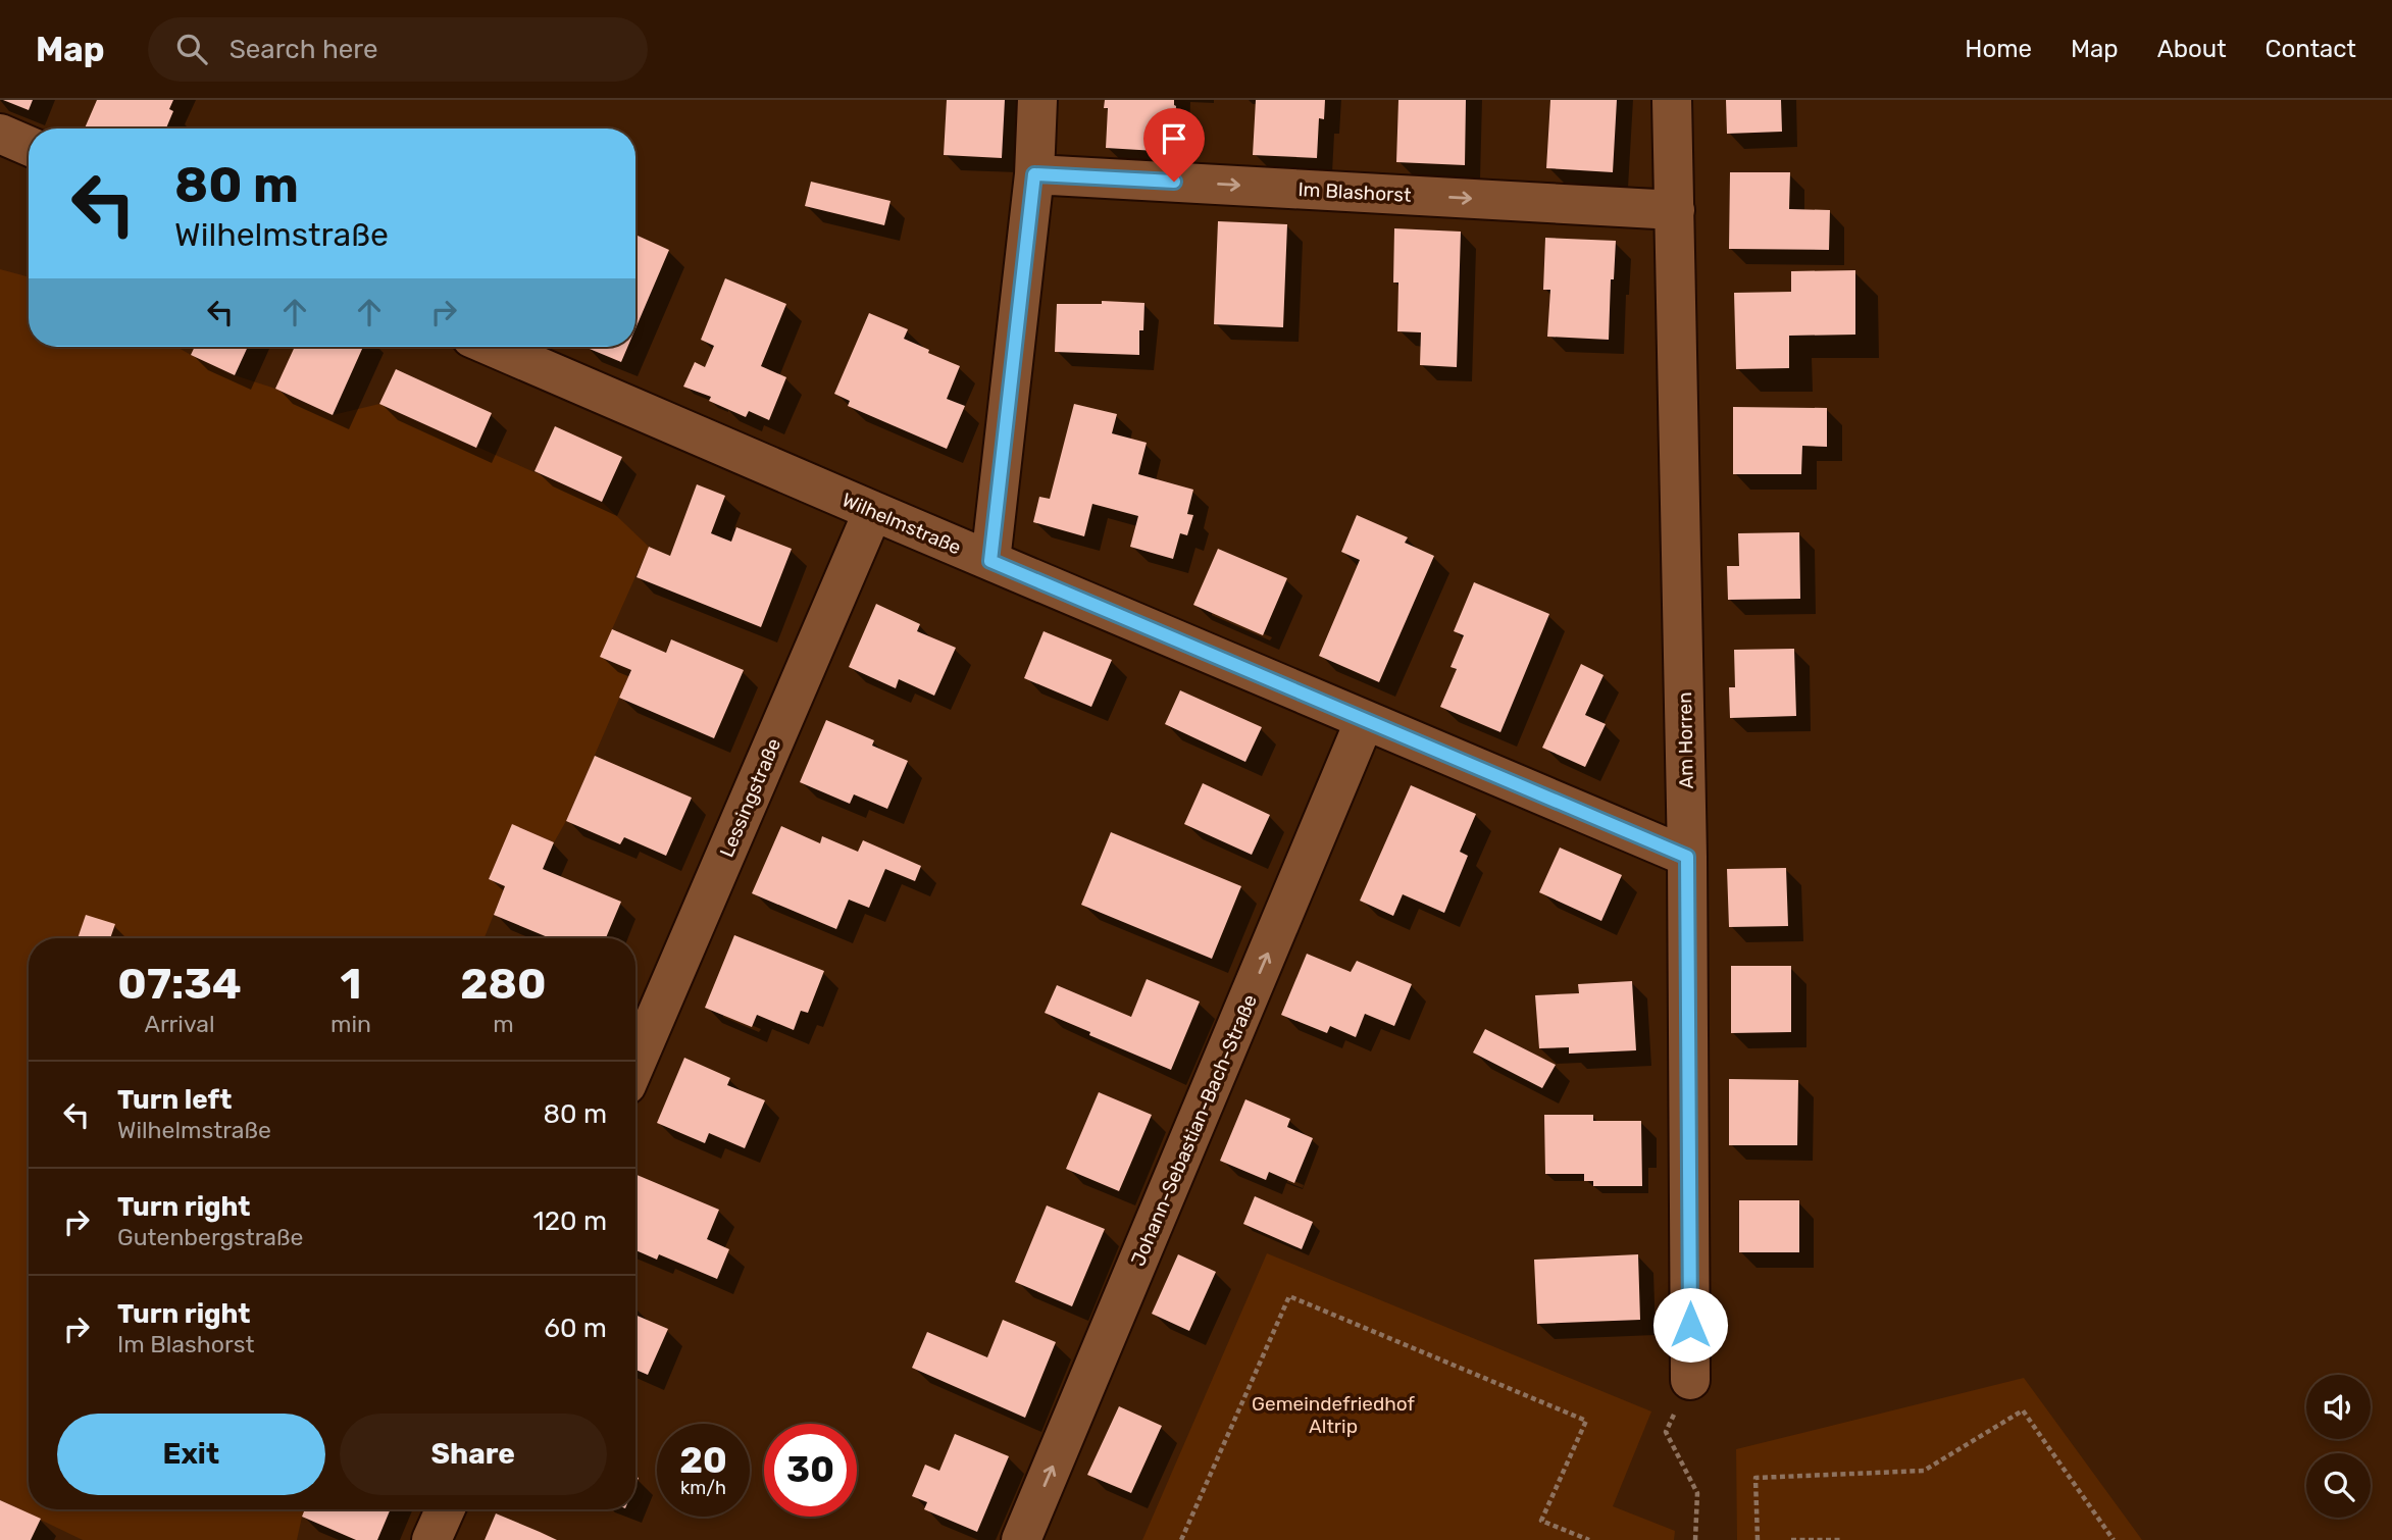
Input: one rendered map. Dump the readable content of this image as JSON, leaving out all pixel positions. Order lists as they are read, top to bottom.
{
  "streets": {
    "street": [
      "Im Blashorst",
      "Wilhelmstraße",
      "Am Horren",
      "Lessingstraße",
      "Johann-Sebastian-Bach-Straße"
    ]
  },
  "crossings": [
    ["Im Blashorst", "Am Horren"],
    ["Wilhelmstraße", "Am Horren"],
    ["Wilhelmstraße", "Lessingstraße"],
    ["Wilhelmstraße", "Johann-Sebastian-Bach-Straße"]
  ],
  "one_way": ["Im Blashorst", "Johann-Sebastian-Bach-Straße"],
  "parks": ["Gemeindefriedhof Altrip"],
  "page": {
    "header": "Map",
    "search": "Search here",
    "nav": [
      "Home",
      "Map",
      "About",
      "Contact"
    ],
    "turn": ["80 m", "Wilhelmstraße"],
    "eta": [
      "07:34",
      "Arrival",
      "1",
      "min",
      "280",
      "m"
    ],
    "list": [
      {
        "name": "Turn left",
        "note": "Wilhelmstraße",
        "value": "80 m"
      },
      {
        "name": "Turn right",
        "note": "Gutenbergstraße",
        "value": "120 m"
      },
      {
        "name": "Turn right",
        "note": "Im Blashorst",
        "value": "60 m"
      }
    ],
    "buttons": ["Exit", "Share"],
    "speed": "20 km/h",
    "limit": "30"
  }
}
